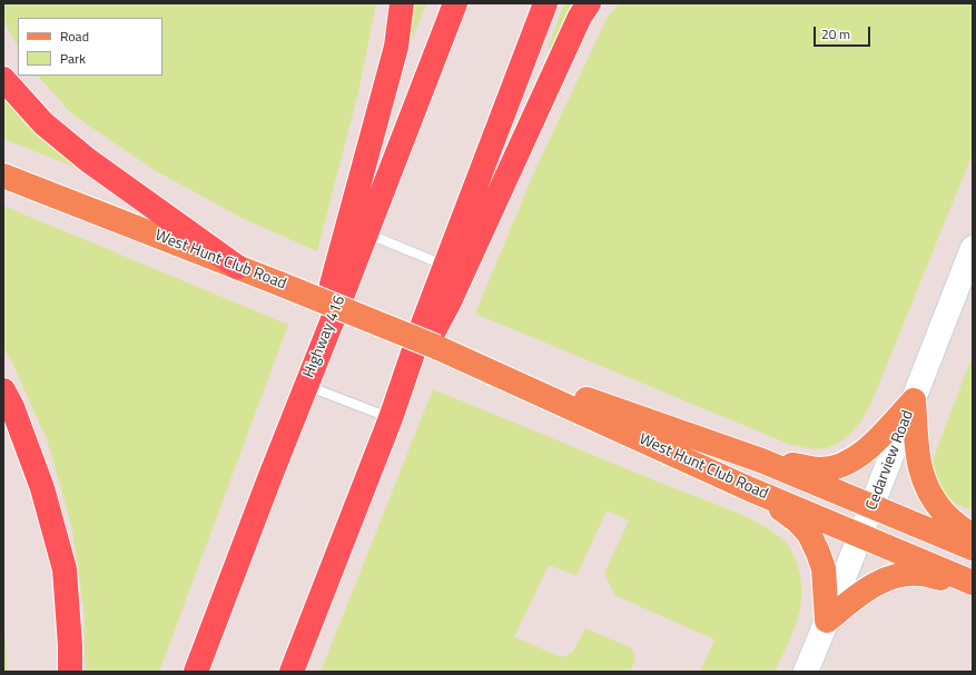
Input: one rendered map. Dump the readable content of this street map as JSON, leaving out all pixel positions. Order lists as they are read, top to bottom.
{
  "streets": {
    "highway": ["Highway 416"],
    "main road": ["West Hunt Club Road", "Cedarview Road"]
  },
  "crossings": [
    ["West Hunt Club Road", "Cedarview Road"]
  ],
  "legend": ["Road", "Park"],
  "scale_bar": "20 m"
}
